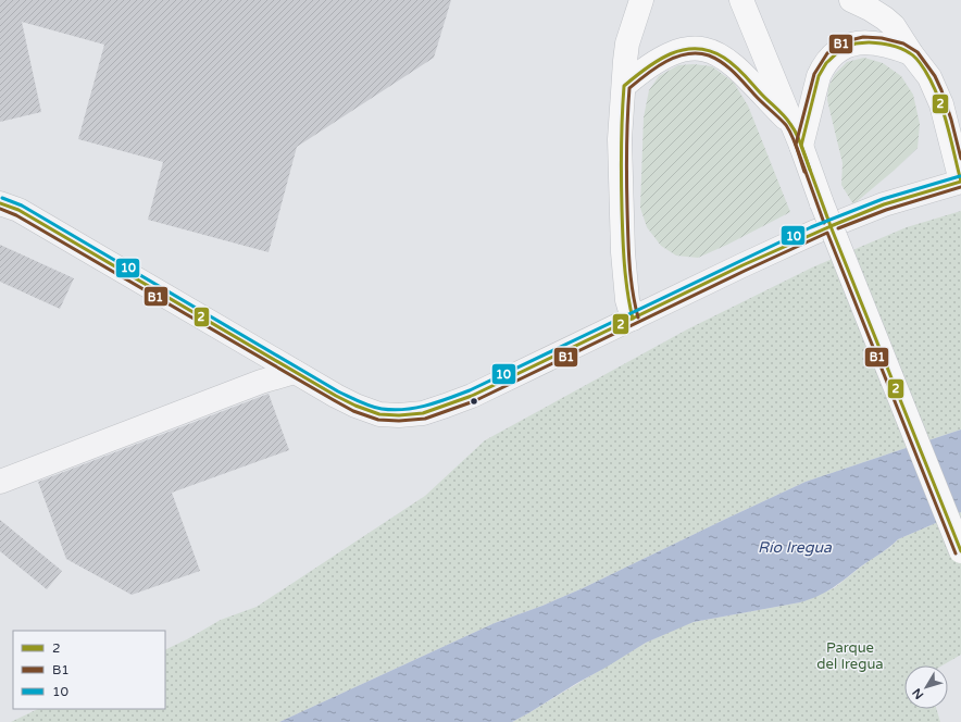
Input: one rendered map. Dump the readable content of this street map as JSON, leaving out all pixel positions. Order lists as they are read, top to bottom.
{
  "water": ["Río Iregua"],
  "parks": ["Parque del Iregua"],
  "lines": ["transit line B1", "transit line 2", "transit line 10"],
  "legend": ["2", "B1", "10"],
  "north": "bottom left"
}
